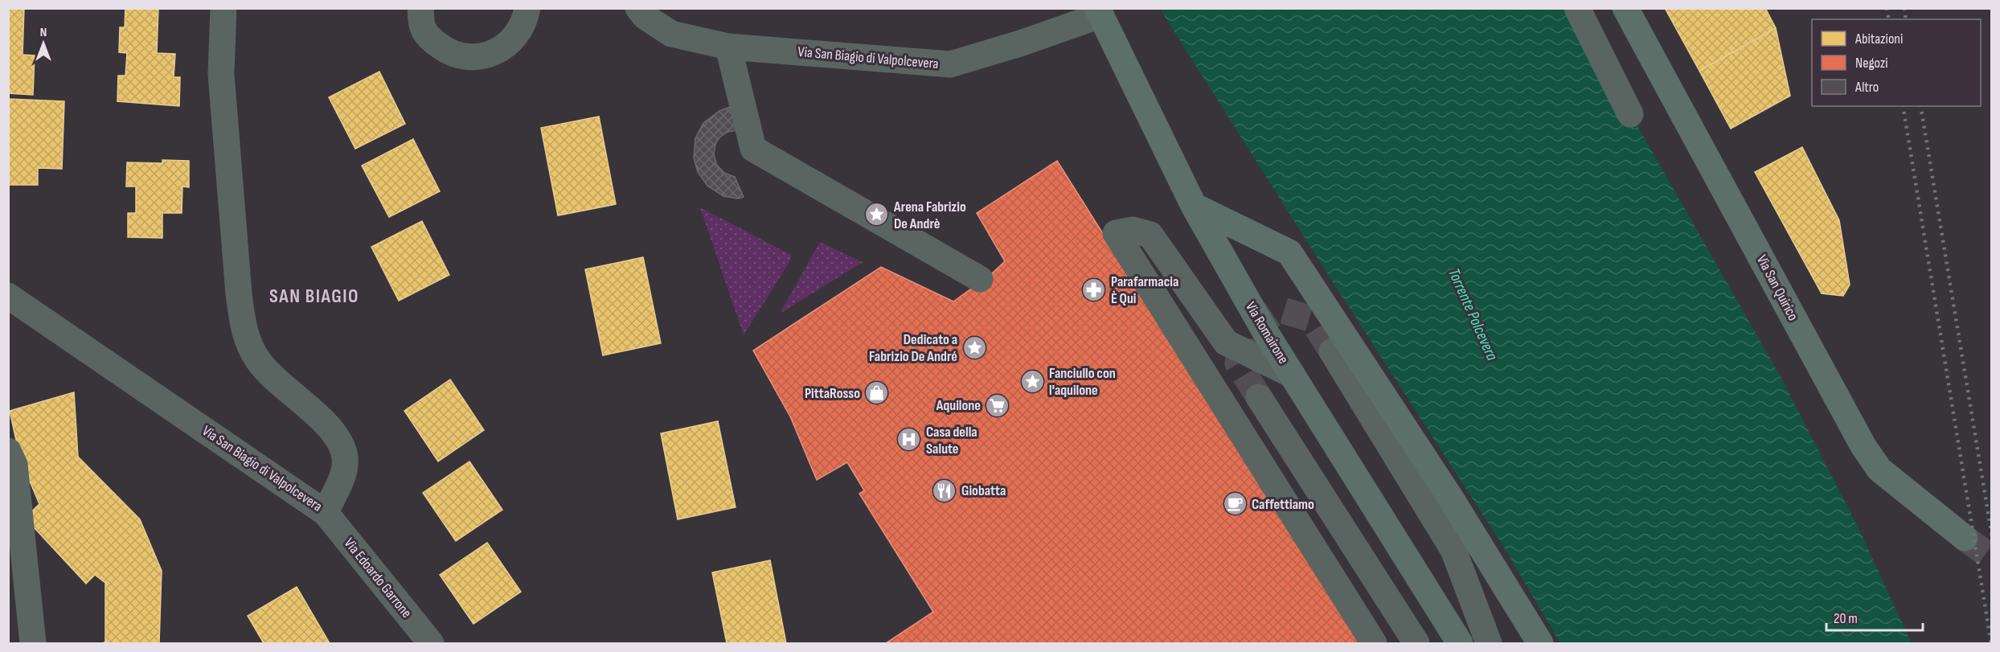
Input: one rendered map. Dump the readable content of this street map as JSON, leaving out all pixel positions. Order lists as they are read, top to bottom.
{
  "streets": {
    "main road": ["Via San Quirico", "Via Romairone"],
    "street": ["Via San Biagio di Valpolcevera", "Via Edoardo Garrone"]
  },
  "crossings": [
    ["Via San Biagio di Valpolcevera", "Via Romairone"],
    ["Via San Biagio di Valpolcevera", "Via Edoardo Garrone"]
  ],
  "districts": ["SAN BIAGIO"],
  "water": ["Torrente Polcevera"],
  "places": {
    "place": ["Arena Fabrizio De Andrè", "Dedicato a Fabrizio De André", "Fanciullo con l'aquilone"],
    "pharmacy": ["Parafarmacia È Qui"],
    "shop": ["PittaRosso"],
    "supermarket": ["Aquilone"],
    "hospital": ["Casa della Salute"],
    "restaurant": ["Giobatta"],
    "cafe": ["Caffettiamo"]
  },
  "legend": ["Abitazioni", "Negozi", "Altro"],
  "scale_bar": "20 m",
  "north": "top"
}
